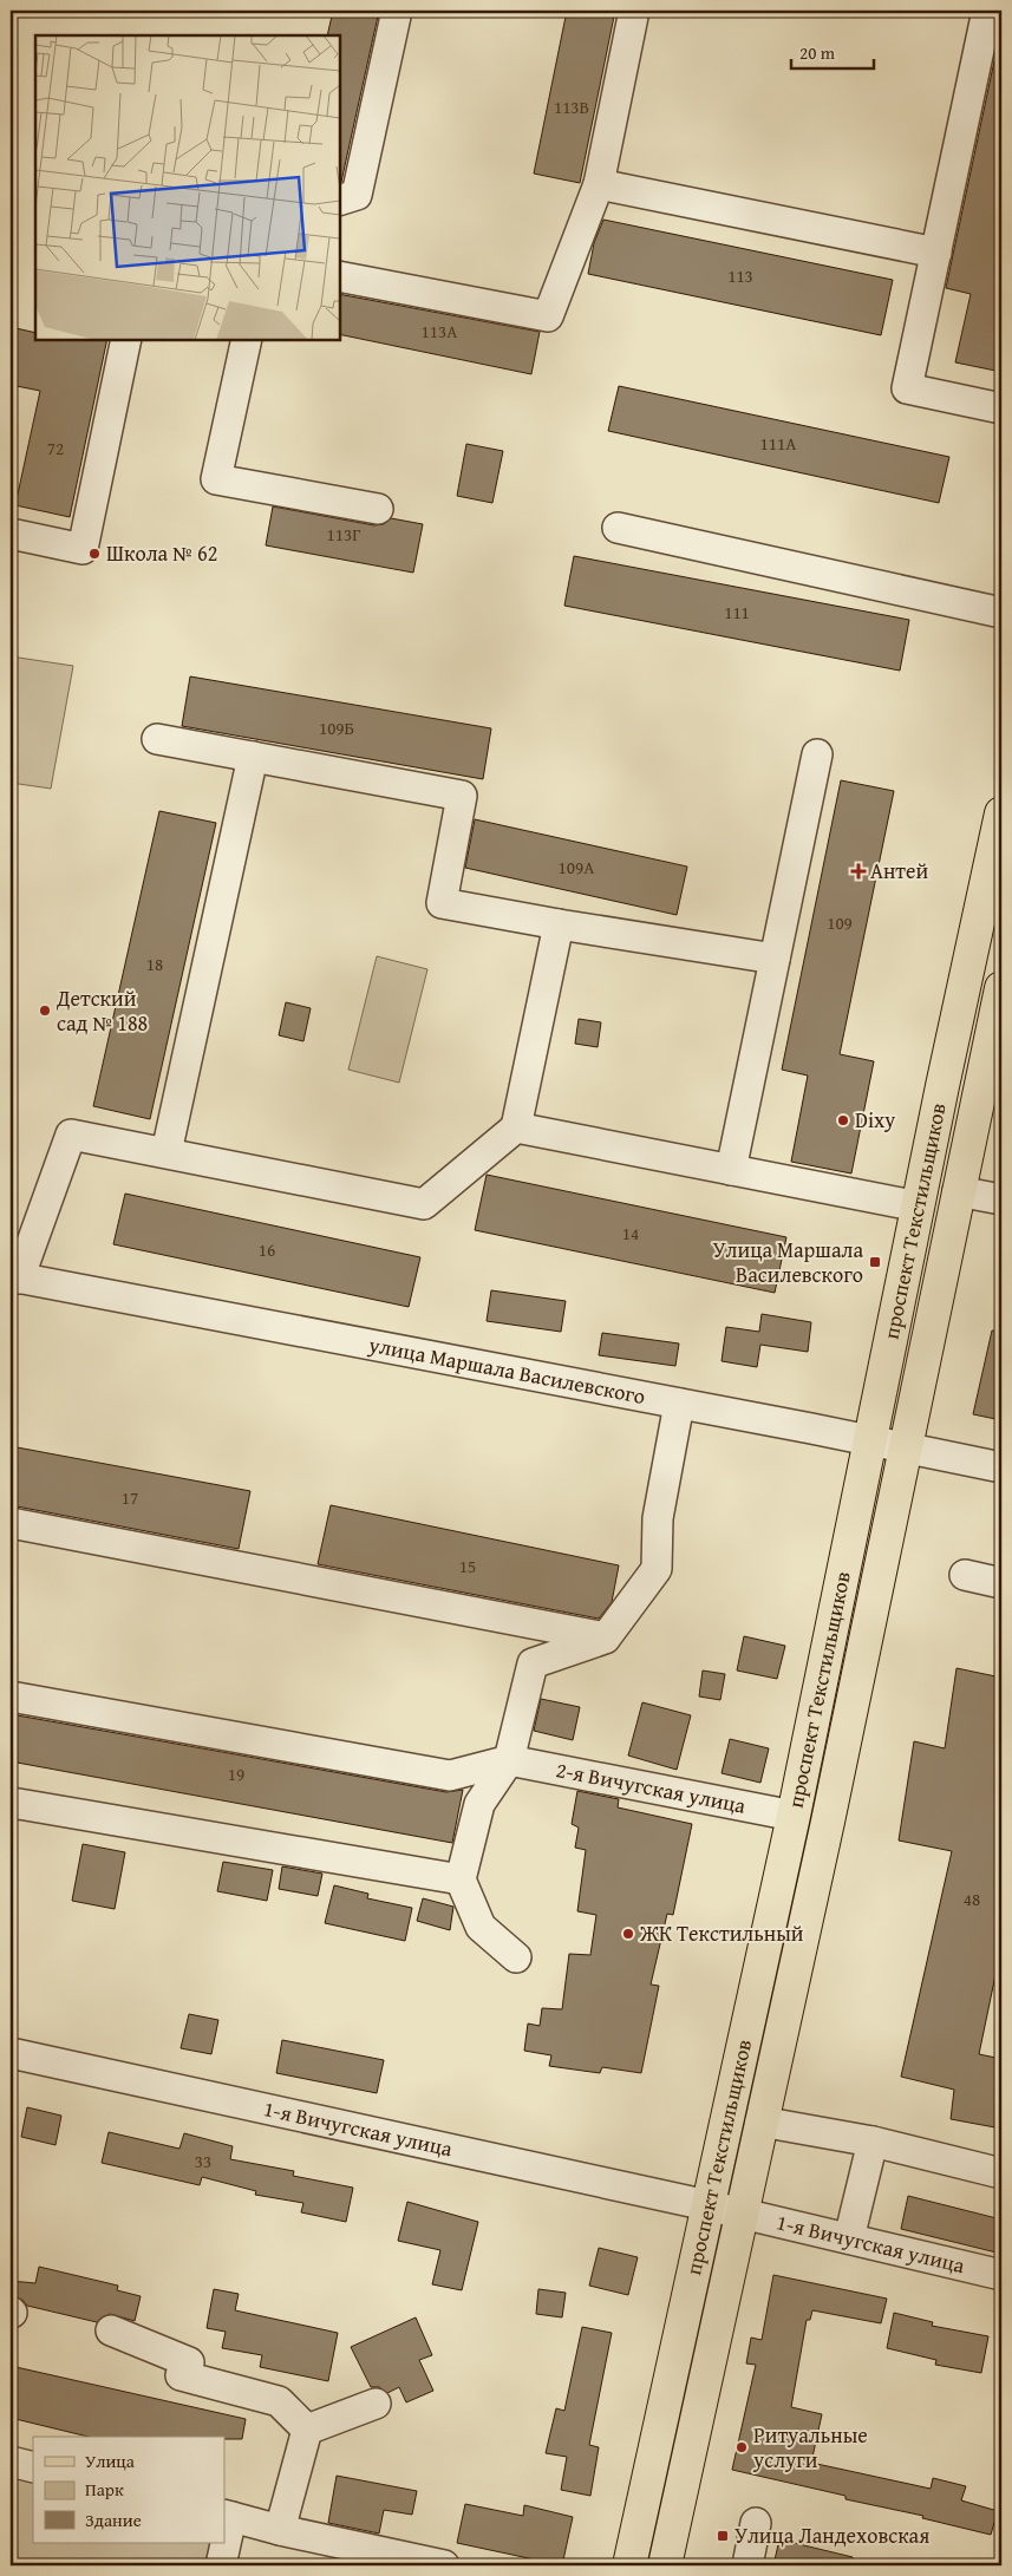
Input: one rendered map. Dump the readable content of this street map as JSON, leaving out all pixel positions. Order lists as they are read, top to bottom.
{
  "streets": {
    "main road": ["проспект Текстильщиков"],
    "street": ["улица Маршала Василевского", "2-я Вичугская улица", "1-я Вичугская улица"]
  },
  "crossings": [
    ["проспект Текстильщиков", "улица Маршала Василевского"],
    ["проспект Текстильщиков", "2-я Вичугская улица"],
    ["проспект Текстильщиков", "1-я Вичугская улица"]
  ],
  "places": {
    "other": [
      "Школа № 62",
      "Детский сад № 188",
      "Dixy",
      "ЖК Текстильный",
      "Ритуальные услуги"
    ],
    "health": ["Антей"],
    "transit": ["Улица Маршала Василевского", "Улица Ландеховская"]
  },
  "house_numbers": [
    "113В",
    "113",
    "113А",
    "111А",
    "72",
    "113Г",
    "111",
    "109Б",
    "109А",
    "109",
    "18",
    "14",
    "16",
    "17",
    "15",
    "19",
    "48",
    "33"
  ],
  "legend": ["Улица", "Парк", "Здание"],
  "scale_bar": "20 m"
}
